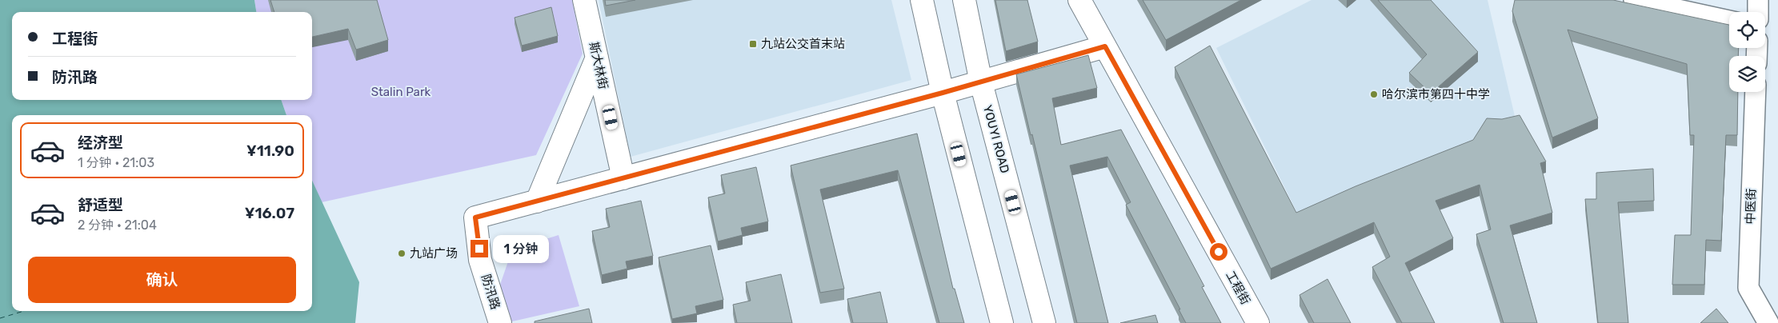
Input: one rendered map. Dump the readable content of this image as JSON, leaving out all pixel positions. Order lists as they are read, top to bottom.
{
  "streets": {
    "main road": [
      "斯大林街",
      "YOUYI ROAD",
      "工程街",
      "防汛路"
    ],
    "street": ["中医街"]
  },
  "parks": ["Stalin Park"],
  "places": {
    "transit": ["九站公交首末站"],
    "other": ["哈尔滨市第四十中学", "九站广场"]
  },
  "page": {
    "banner": ["工程街", "防汛路"],
    "list": [
      {
        "name": "经济型",
        "note": "1 分钟 · 21:03",
        "value": "¥11.90"
      },
      {
        "name": "舒适型",
        "note": "2 分钟 · 21:04",
        "value": "¥16.07"
      }
    ],
    "bubble": "1 分钟",
    "buttons": "确认"
  }
}
